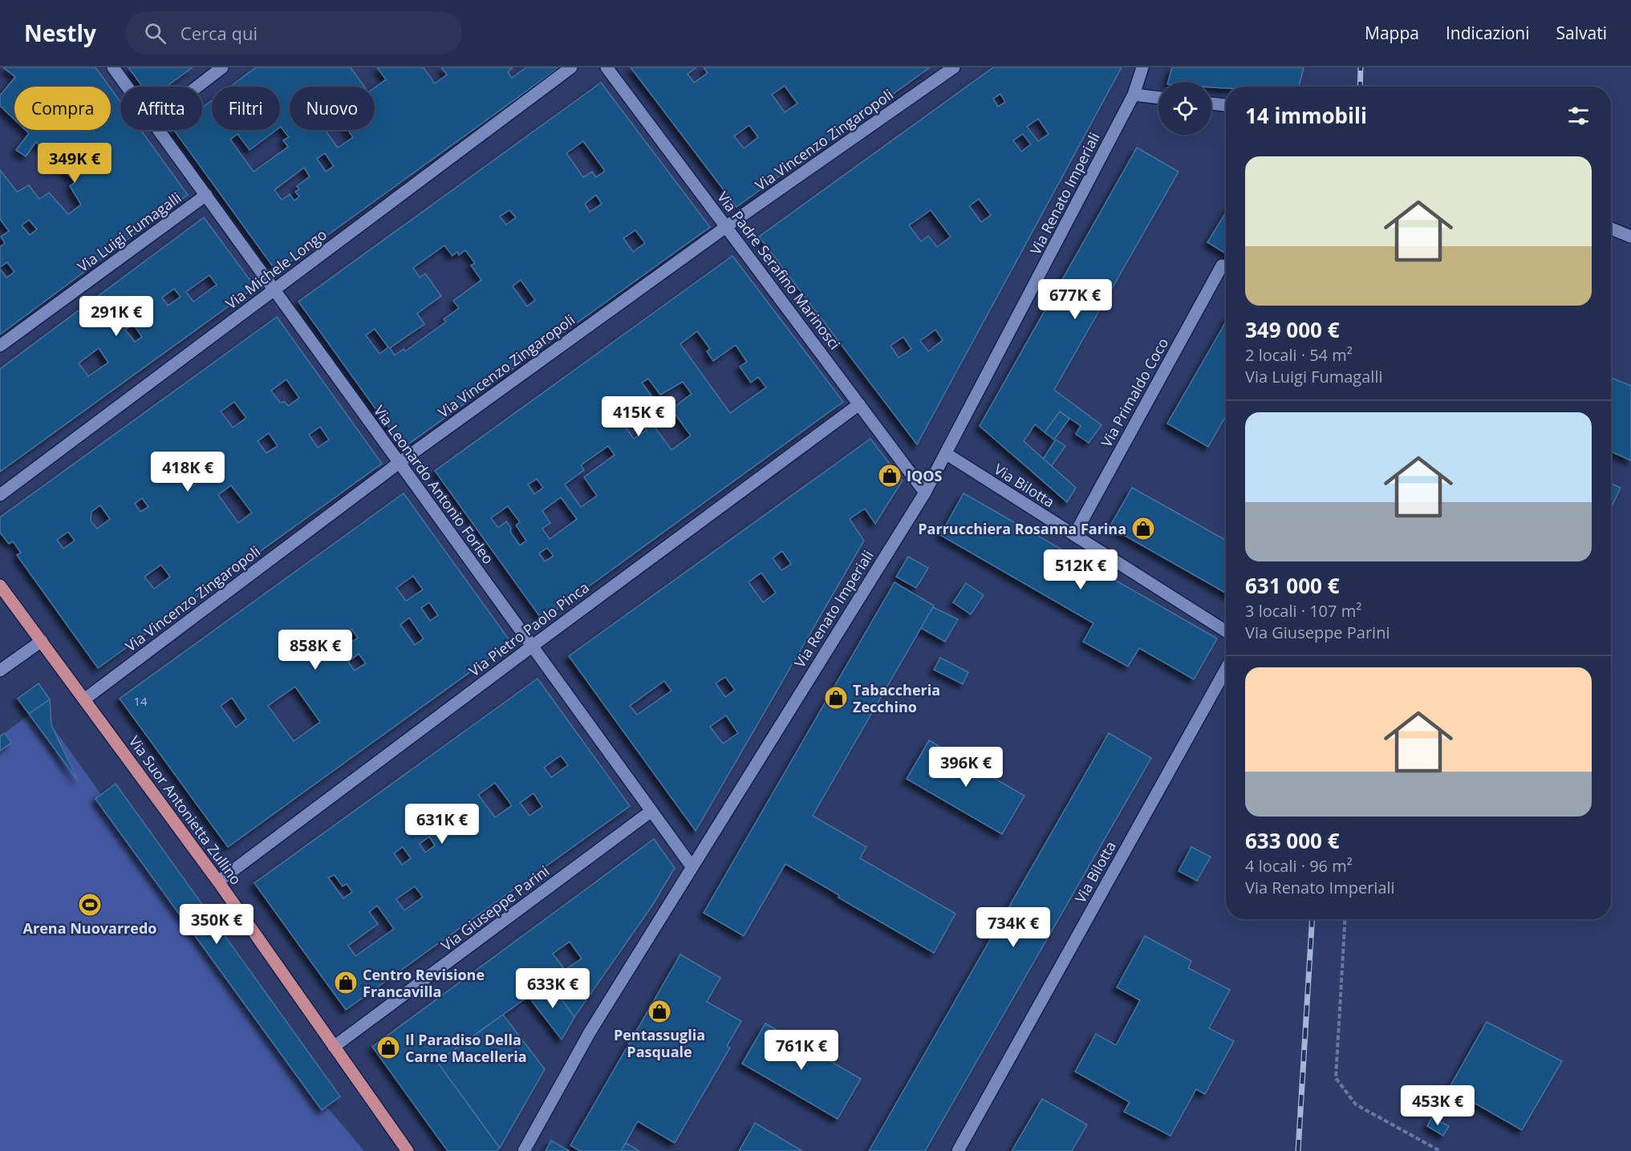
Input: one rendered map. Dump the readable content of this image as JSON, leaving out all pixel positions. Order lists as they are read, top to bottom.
{
  "streets": {
    "main road": ["Via Suor Antonietta Zullino"],
    "street": [
      "Via Vincenzo Zingaropoli",
      "Via Renato Imperiali",
      "Via Luigi Fumagalli",
      "Via Michele Longo",
      "Via Padre Serafino Marinosci",
      "Via Primaldo Coco",
      "Via Leonardo Antonio Forleo",
      "Via Bilotta",
      "Via Pietro Paolo Pinca",
      "Via Giuseppe Parini"
    ]
  },
  "crossings": [
    ["Via Vincenzo Zingaropoli", "Via Padre Serafino Marinosci"],
    ["Via Vincenzo Zingaropoli", "Via Leonardo Antonio Forleo"],
    ["Via Vincenzo Zingaropoli", "Via Suor Antonietta Zullino"],
    ["Via Renato Imperiali", "Via Padre Serafino Marinosci"],
    ["Via Renato Imperiali", "Via Leonardo Antonio Forleo"],
    ["Via Renato Imperiali", "Via Bilotta"],
    ["Via Luigi Fumagalli", "Via Leonardo Antonio Forleo"],
    ["Via Michele Longo", "Via Leonardo Antonio Forleo"],
    ["Via Padre Serafino Marinosci", "Via Pietro Paolo Pinca"],
    ["Via Primaldo Coco", "Via Bilotta"],
    ["Via Leonardo Antonio Forleo", "Via Pietro Paolo Pinca"],
    ["Via Leonardo Antonio Forleo", "Via Giuseppe Parini"],
    ["Via Pietro Paolo Pinca", "Via Suor Antonietta Zullino"],
    ["Via Suor Antonietta Zullino", "Via Giuseppe Parini"]
  ],
  "places": {
    "shop": [
      "IQOS",
      "Parrucchiera Rosanna Farina",
      "Tabaccheria Zecchino",
      "Centro Revisione Francavilla",
      "Pentassuglia Pasquale",
      "Il Paradiso Della Carne Macelleria"
    ],
    "sports": ["Arena Nuovarredo"]
  },
  "house_numbers": ["14"],
  "page": {
    "header": "Nestly",
    "search": "Cerca qui",
    "nav": ["Mappa", "Indicazioni", "Salvati"],
    "chip": [
      "Compra",
      "Affitta",
      "Filtri",
      "Nuovo"
    ],
    "heading": "14 immobili",
    "price": [
      "349K €",
      "677K €",
      "291K €",
      "415K €",
      "418K €",
      "512K €",
      "858K €",
      "396K €",
      "631K €",
      "350K €",
      "734K €",
      "633K €",
      "761K €",
      "453K €"
    ],
    "list": [
      {
        "name": "349 000 €",
        "note": "2 locali · 54 m² · Via Luigi Fumagalli"
      },
      {
        "name": "631 000 €",
        "note": "3 locali · 107 m² · Via Giuseppe Parini"
      },
      {
        "name": "633 000 €",
        "note": "4 locali · 96 m² · Via Renato Imperiali"
      }
    ]
  }
}
